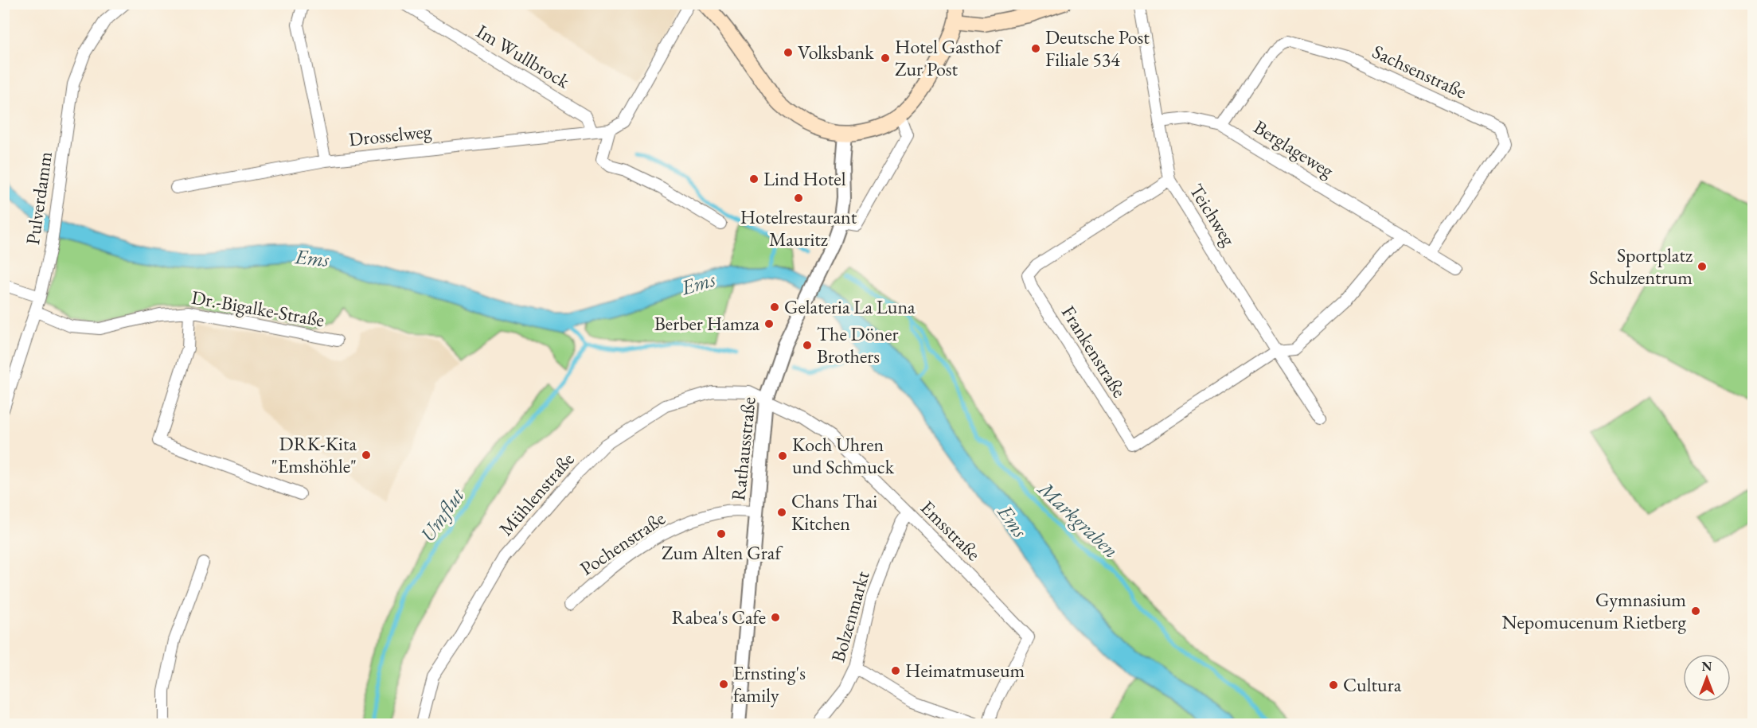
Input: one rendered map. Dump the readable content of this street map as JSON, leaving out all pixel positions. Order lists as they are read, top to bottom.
{
  "streets": {
    "street": [
      "Im Wullbrock",
      "Sachsenstraße",
      "Drosselweg",
      "Berglageweg",
      "Pulverdamm",
      "Teichweg",
      "Dr.-Bigalke-Straße",
      "Frankenstraße",
      "Rathausstraße",
      "Mühlenstraße",
      "Emsstraße",
      "Pochenstraße",
      "Bolzenmarkt"
    ]
  },
  "crossings": [
    ["Im Wullbrock", "Drosselweg"],
    ["Sachsenstraße", "Berglageweg"],
    ["Berglageweg", "Teichweg"],
    ["Pulverdamm", "Dr.-Bigalke-Straße"],
    ["Teichweg", "Frankenstraße"],
    ["Rathausstraße", "Mühlenstraße"],
    ["Rathausstraße", "Emsstraße"],
    ["Rathausstraße", "Pochenstraße"],
    ["Mühlenstraße", "Emsstraße"],
    ["Emsstraße", "Bolzenmarkt"]
  ],
  "water": ["Ems", "Umflut", "Markgraben"],
  "places": [
    "Deutsche Post Filiale 534",
    "Volksbank",
    "Hotel Gasthof Zur Post",
    "Lind Hotel",
    "Hotelrestaurant Mauritz",
    "Sportplatz Schulzentrum",
    "Gelateria La Luna",
    "Berber Hamza",
    "The Döner Brothers",
    "DRK-Kita \"Emshöhle\"",
    "Koch Uhren und Schmuck",
    "Chans Thai Kitchen",
    "Zum Alten Graf",
    "Gymnasium Nepomucenum Rietberg",
    "Rabea's Cafe",
    "Heimatmuseum",
    "Ernsting's family",
    "Cultura"
  ],
  "north": "top"
}
